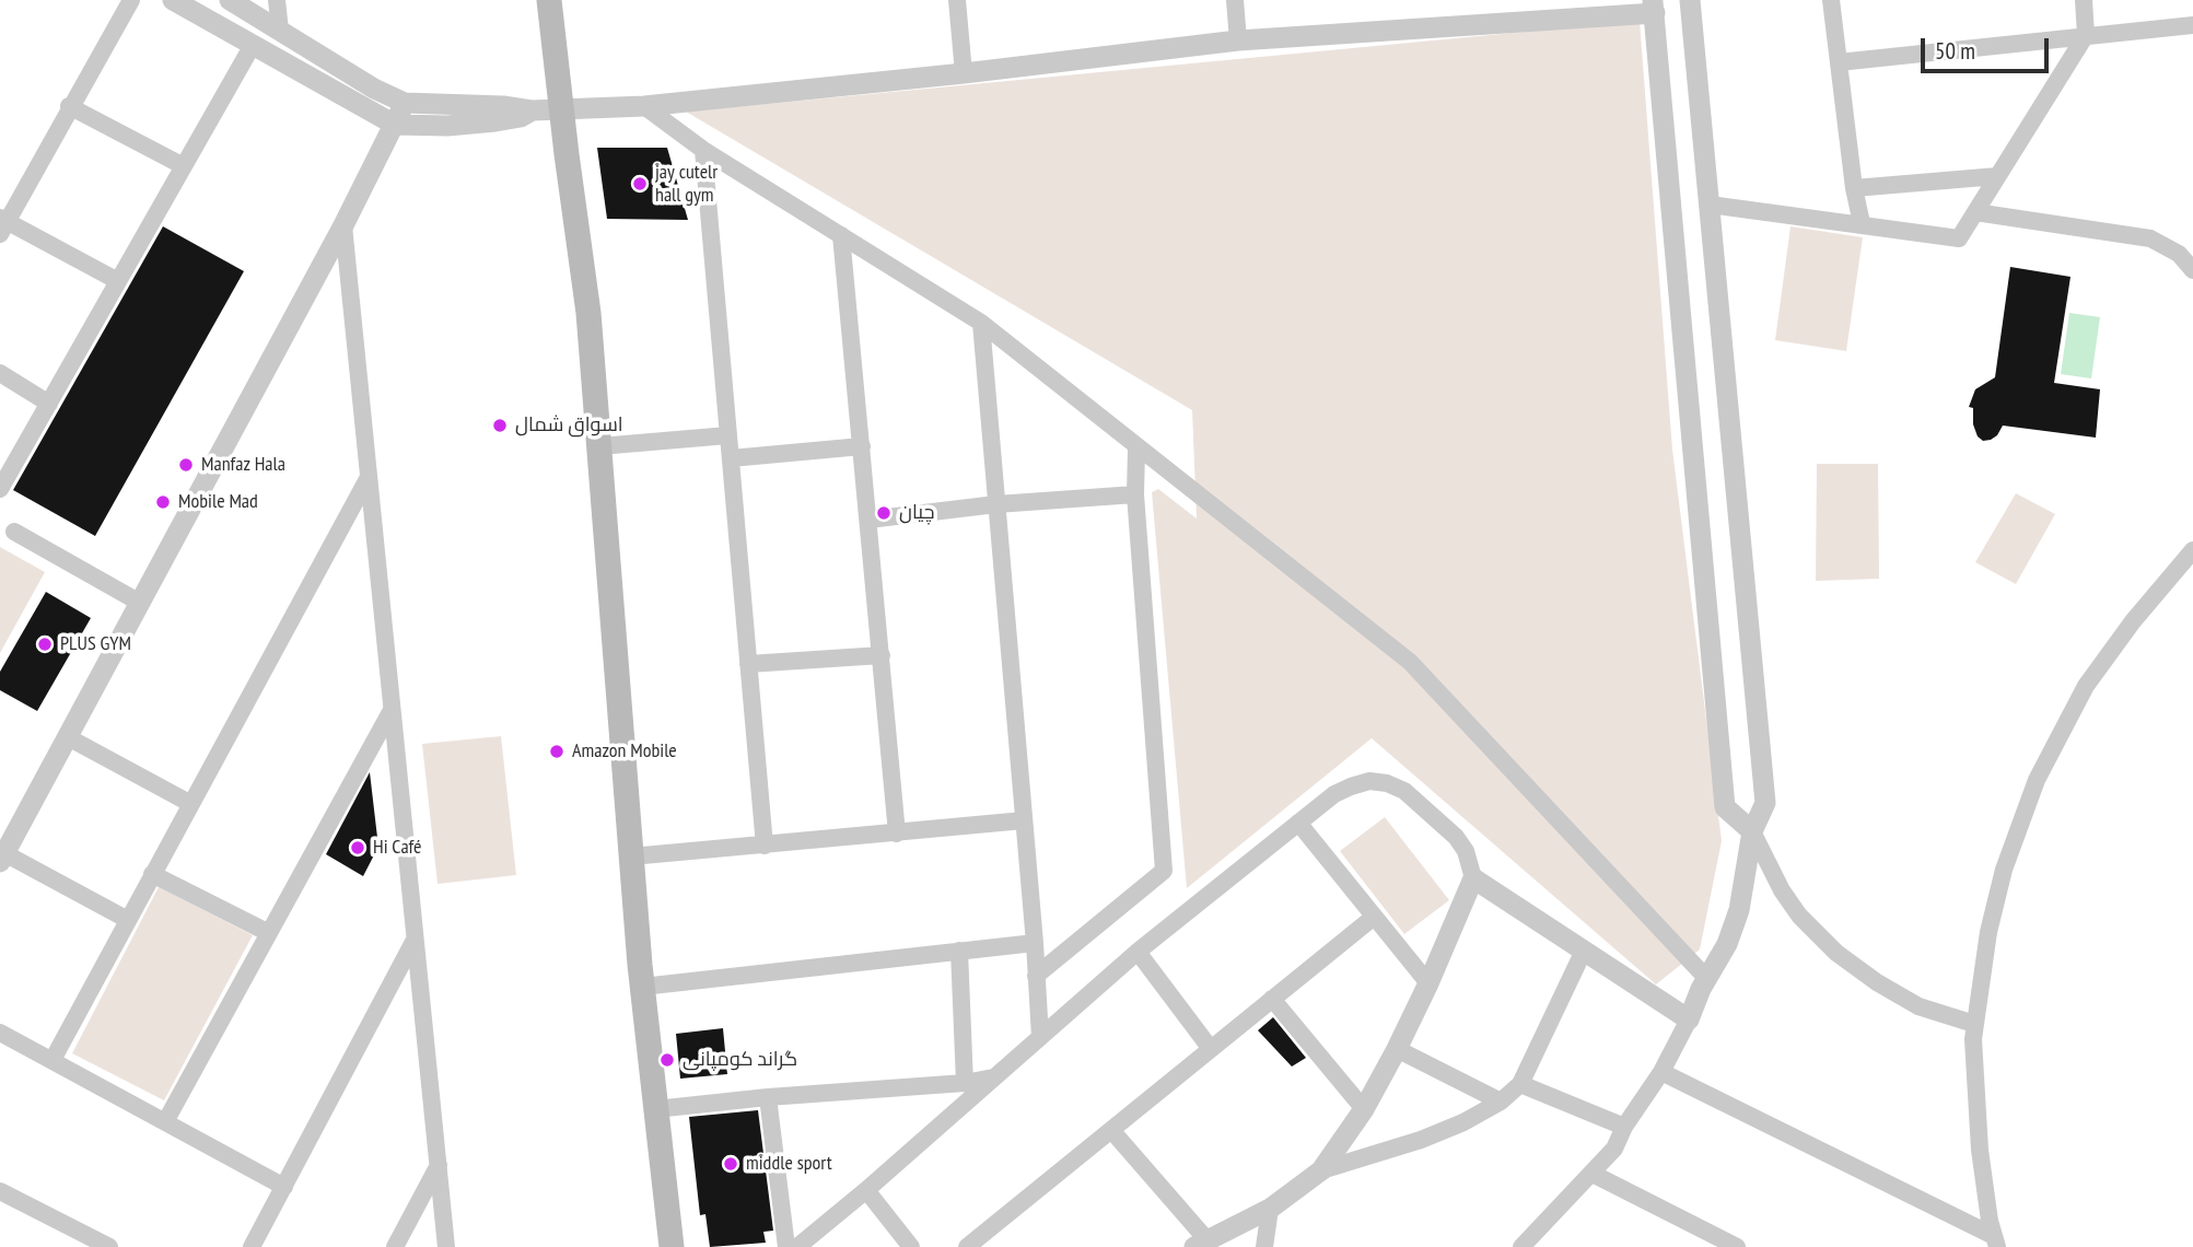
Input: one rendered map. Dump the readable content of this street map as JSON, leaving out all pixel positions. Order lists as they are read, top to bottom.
{
  "places": [
    "jay cutelr hall gym",
    "اسواق شمال",
    "Manfaz Hala",
    "Mobile Mad",
    "چيان",
    "PLUS GYM",
    "Amazon Mobile",
    "Hi Café",
    "گراند كومپانى",
    "middle sport"
  ],
  "scale_bar": "50 m"
}
